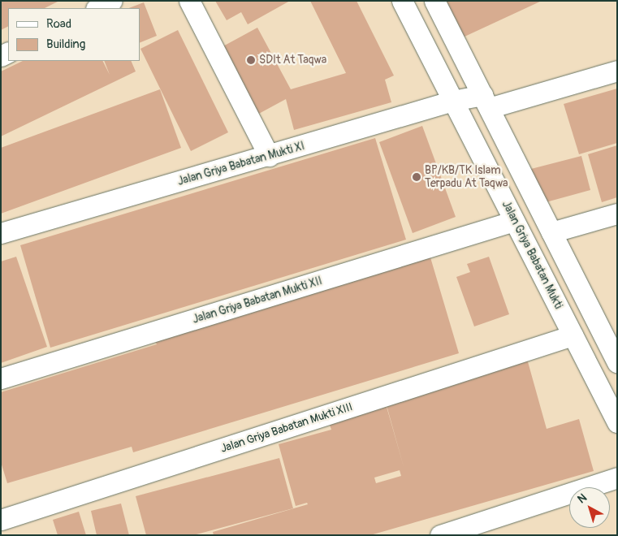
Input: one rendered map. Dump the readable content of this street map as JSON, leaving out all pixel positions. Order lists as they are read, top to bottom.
{
  "streets": {
    "street": [
      "Jalan Griya Babatan Mukti XI",
      "Jalan Griya Babatan Mukti",
      "Jalan Griya Babatan Mukti XII",
      "Jalan Griya Babatan Mukti XIII"
    ]
  },
  "crossings": [
    ["Jalan Griya Babatan Mukti XI", "Jalan Griya Babatan Mukti"],
    ["Jalan Griya Babatan Mukti", "Jalan Griya Babatan Mukti XII"],
    ["Jalan Griya Babatan Mukti", "Jalan Griya Babatan Mukti XIII"]
  ],
  "places": ["SDIt At Taqwa", "BP/KB/TK Islam Terpadu At Taqwa"],
  "legend": ["Road", "Building"],
  "north": "top left"
}
